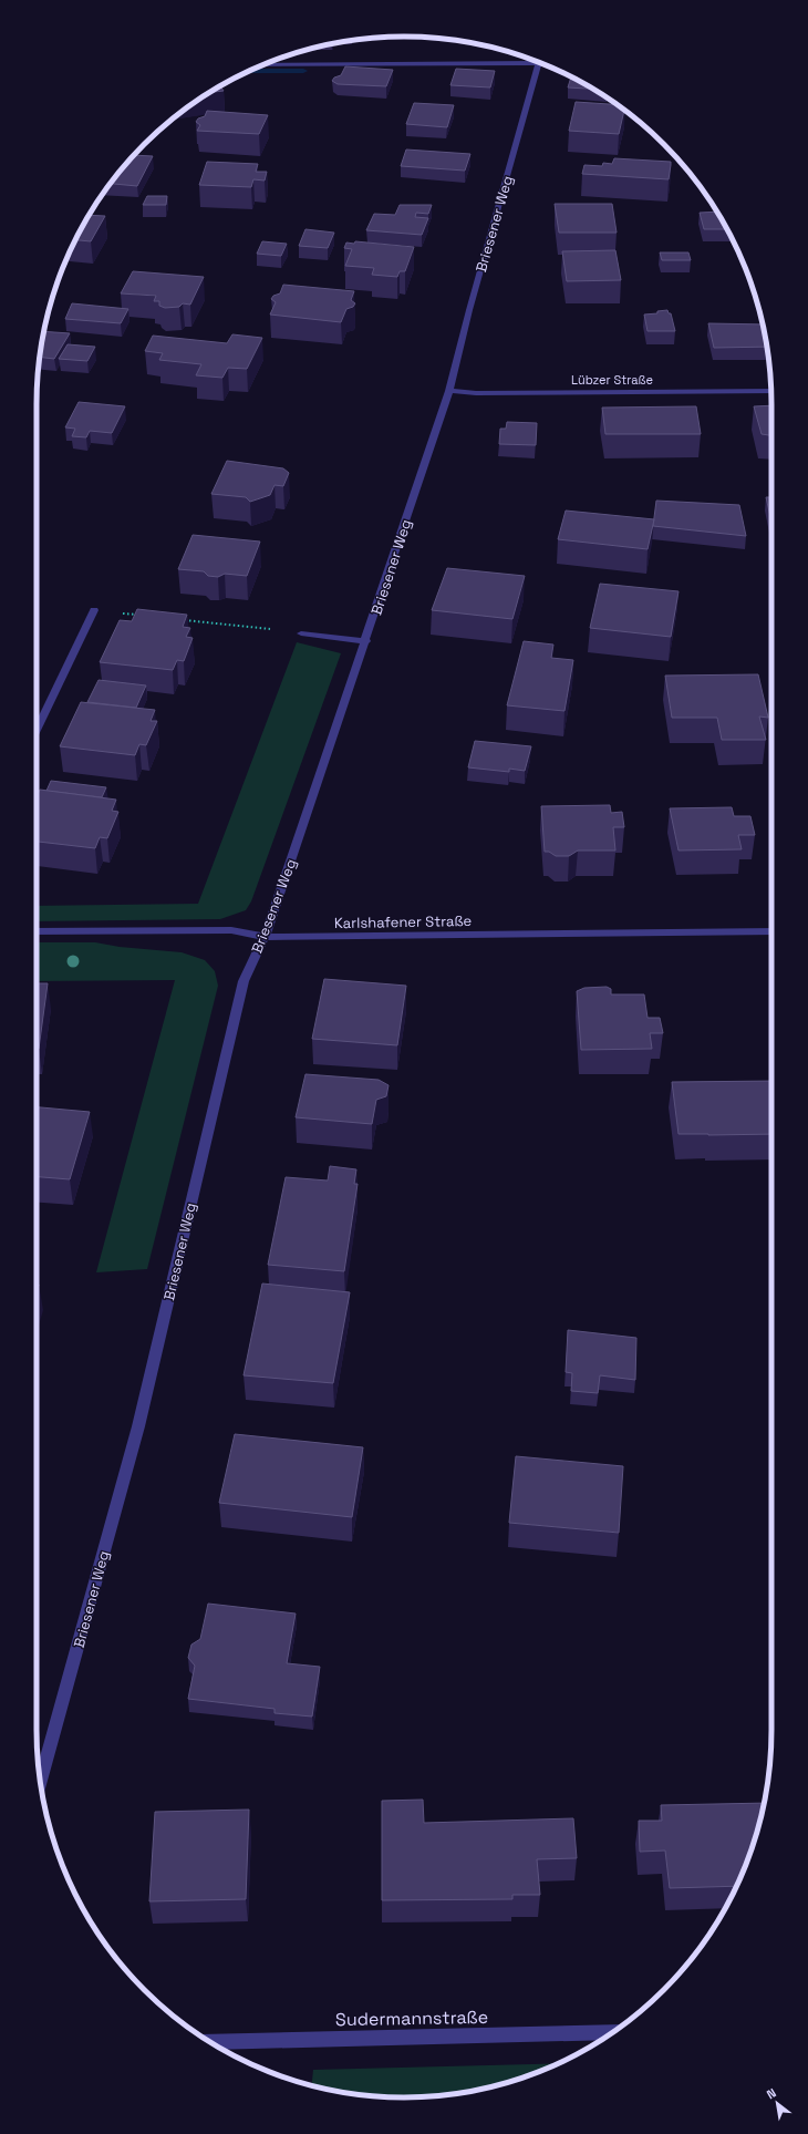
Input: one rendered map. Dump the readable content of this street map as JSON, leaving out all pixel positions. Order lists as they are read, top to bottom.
{
  "streets": {
    "street": [
      "Briesener Weg",
      "Lübzer Straße",
      "Karlshafener Straße",
      "Sudermannstraße"
    ]
  },
  "crossings": [
    ["Briesener Weg", "Lübzer Straße"],
    ["Briesener Weg", "Karlshafener Straße"]
  ],
  "north": "top left"
}
